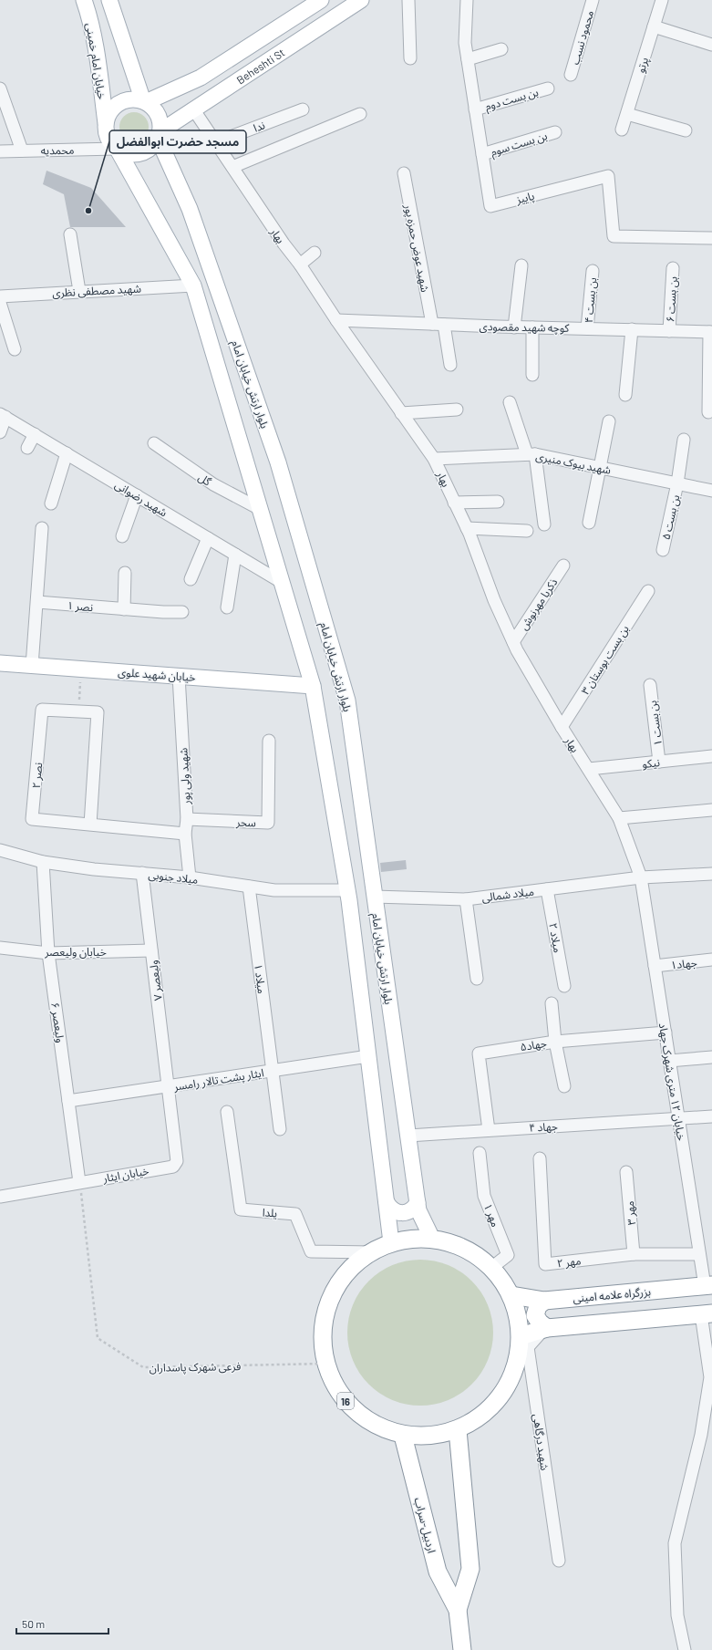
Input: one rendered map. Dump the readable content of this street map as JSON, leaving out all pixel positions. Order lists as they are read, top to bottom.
{
  "streets": {
    "highway": ["بزرگراه علامه امینی", "16", "اردبیل-سراب"],
    "main road": [
      "خیابان امام خمینی",
      "Beheshti St",
      "بلوار ارتش خیابان امام",
      "خیابان شهید علوی"
    ],
    "street": [
      "محمود نسب",
      "پرتو",
      "بن بست دوم",
      "ندا",
      "بن بست سوم",
      "محمدیه",
      "پاییز",
      "بهار",
      "شهید عوض حمزه پور",
      "شهید مصطفی نظری",
      "بن بست ۶",
      "بن بست ۴",
      "کوچه شهید مقصودی",
      "شهید بیوک منیری",
      "گل",
      "شهید رضوانی",
      "بن بست ۵",
      "ذکریا مهرنوش",
      "نصر ۱",
      "بن بست بوستان ۳",
      "بن بست ۱",
      "نیکو",
      "نصر ۲",
      "شهید ولی پور",
      "سحر",
      "میلاد جنوبی",
      "میلاد شمالی",
      "میلاد ۲",
      "خیابان ولیعصر",
      "جهاد۱",
      "میلاد ۱",
      "ولیعصر ۷",
      "ولیعصر ۶",
      "جهاد۵",
      "ایثار پشت تالار رامسر",
      "خیابان ۱۲ متری شهرک جهاد",
      "جهاد ۴",
      "خیابان ایثار",
      "یلدا",
      "مهر ۳",
      "مهر ۱",
      "مهر ۲",
      "شهید درگاهی"
    ],
    "path": ["فرعی شهرک پاسداران"]
  },
  "crossings": [
    ["خیابان امام خمینی", "Beheshti St"],
    ["خیابان امام خمینی", "محمدیه"],
    ["خیابان امام خمینی", "بلوار ارتش خیابان امام"],
    ["Beheshti St", "محمدیه"],
    ["Beheshti St", "بهار"],
    ["Beheshti St", "بلوار ارتش خیابان امام"],
    ["بن بست دوم", "پاییز"],
    ["ندا", "بهار"],
    ["بن بست سوم", "پاییز"],
    ["محمدیه", "بلوار ارتش خیابان امام"],
    ["بهار", "کوچه شهید مقصودی"],
    ["بهار", "شهید بیوک منیری"],
    ["بهار", "ذکریا مهرنوش"],
    ["بهار", "بن بست بوستان ۳"],
    ["بهار", "نیکو"],
    ["بهار", "میلاد شمالی"],
    ["بهار", "خیابان ۱۲ متری شهرک جهاد"],
    ["شهید عوض حمزه پور", "کوچه شهید مقصودی"],
    ["بن بست ۶", "کوچه شهید مقصودی"],
    ["بن بست ۴", "کوچه شهید مقصودی"],
    ["بلوار ارتش خیابان امام", "میلاد شمالی"],
    ["بلوار ارتش خیابان امام", "جهاد ۴"],
    ["بلوار ارتش خیابان امام", "16"],
    ["شهید بیوک منیری", "بن بست ۵"],
    ["خیابان شهید علوی", "شهید ولی پور"],
    ["بن بست ۱", "نیکو"],
    ["نصر ۲", "شهید ولی پور"],
    ["شهید ولی پور", "سحر"],
    ["شهید ولی پور", "میلاد جنوبی"],
    ["میلاد جنوبی", "میلاد ۱"],
    ["میلاد جنوبی", "ولیعصر ۷"],
    ["میلاد جنوبی", "ولیعصر ۶"],
    ["میلاد شمالی", "میلاد ۲"],
    ["میلاد شمالی", "خیابان ۱۲ متری شهرک جهاد"],
    ["خیابان ولیعصر", "ولیعصر ۷"],
    ["خیابان ولیعصر", "ولیعصر ۶"],
    ["جهاد۱", "خیابان ۱۲ متری شهرک جهاد"],
    ["میلاد ۱", "ایثار پشت تالار رامسر"],
    ["ولیعصر ۷", "ایثار پشت تالار رامسر"],
    ["ولیعصر ۷", "خیابان ایثار"],
    ["ولیعصر ۶", "ایثار پشت تالار رامسر"],
    ["ولیعصر ۶", "خیابان ایثار"],
    ["ولیعصر ۶", "فرعی شهرک پاسداران"],
    ["جهاد۵", "خیابان ۱۲ متری شهرک جهاد"],
    ["جهاد۵", "جهاد ۴"],
    ["ایثار پشت تالار رامسر", "خیابان ایثار"],
    ["خیابان ۱۲ متری شهرک جهاد", "جهاد ۴"],
    ["خیابان ۱۲ متری شهرک جهاد", "مهر ۲"],
    ["خیابان ۱۲ متری شهرک جهاد", "بزرگراه علامه امینی"],
    ["خیابان ایثار", "فرعی شهرک پاسداران"],
    ["یلدا", "16"],
    ["مهر ۳", "مهر ۲"],
    ["مهر ۱", "16"],
    ["بزرگراه علامه امینی", "16"],
    ["فرعی شهرک پاسداران", "16"],
    ["16", "اردبیل-سراب"]
  ],
  "places": ["مسجد حضرت ابوالفضل"],
  "scale_bar": "50 m"
}
